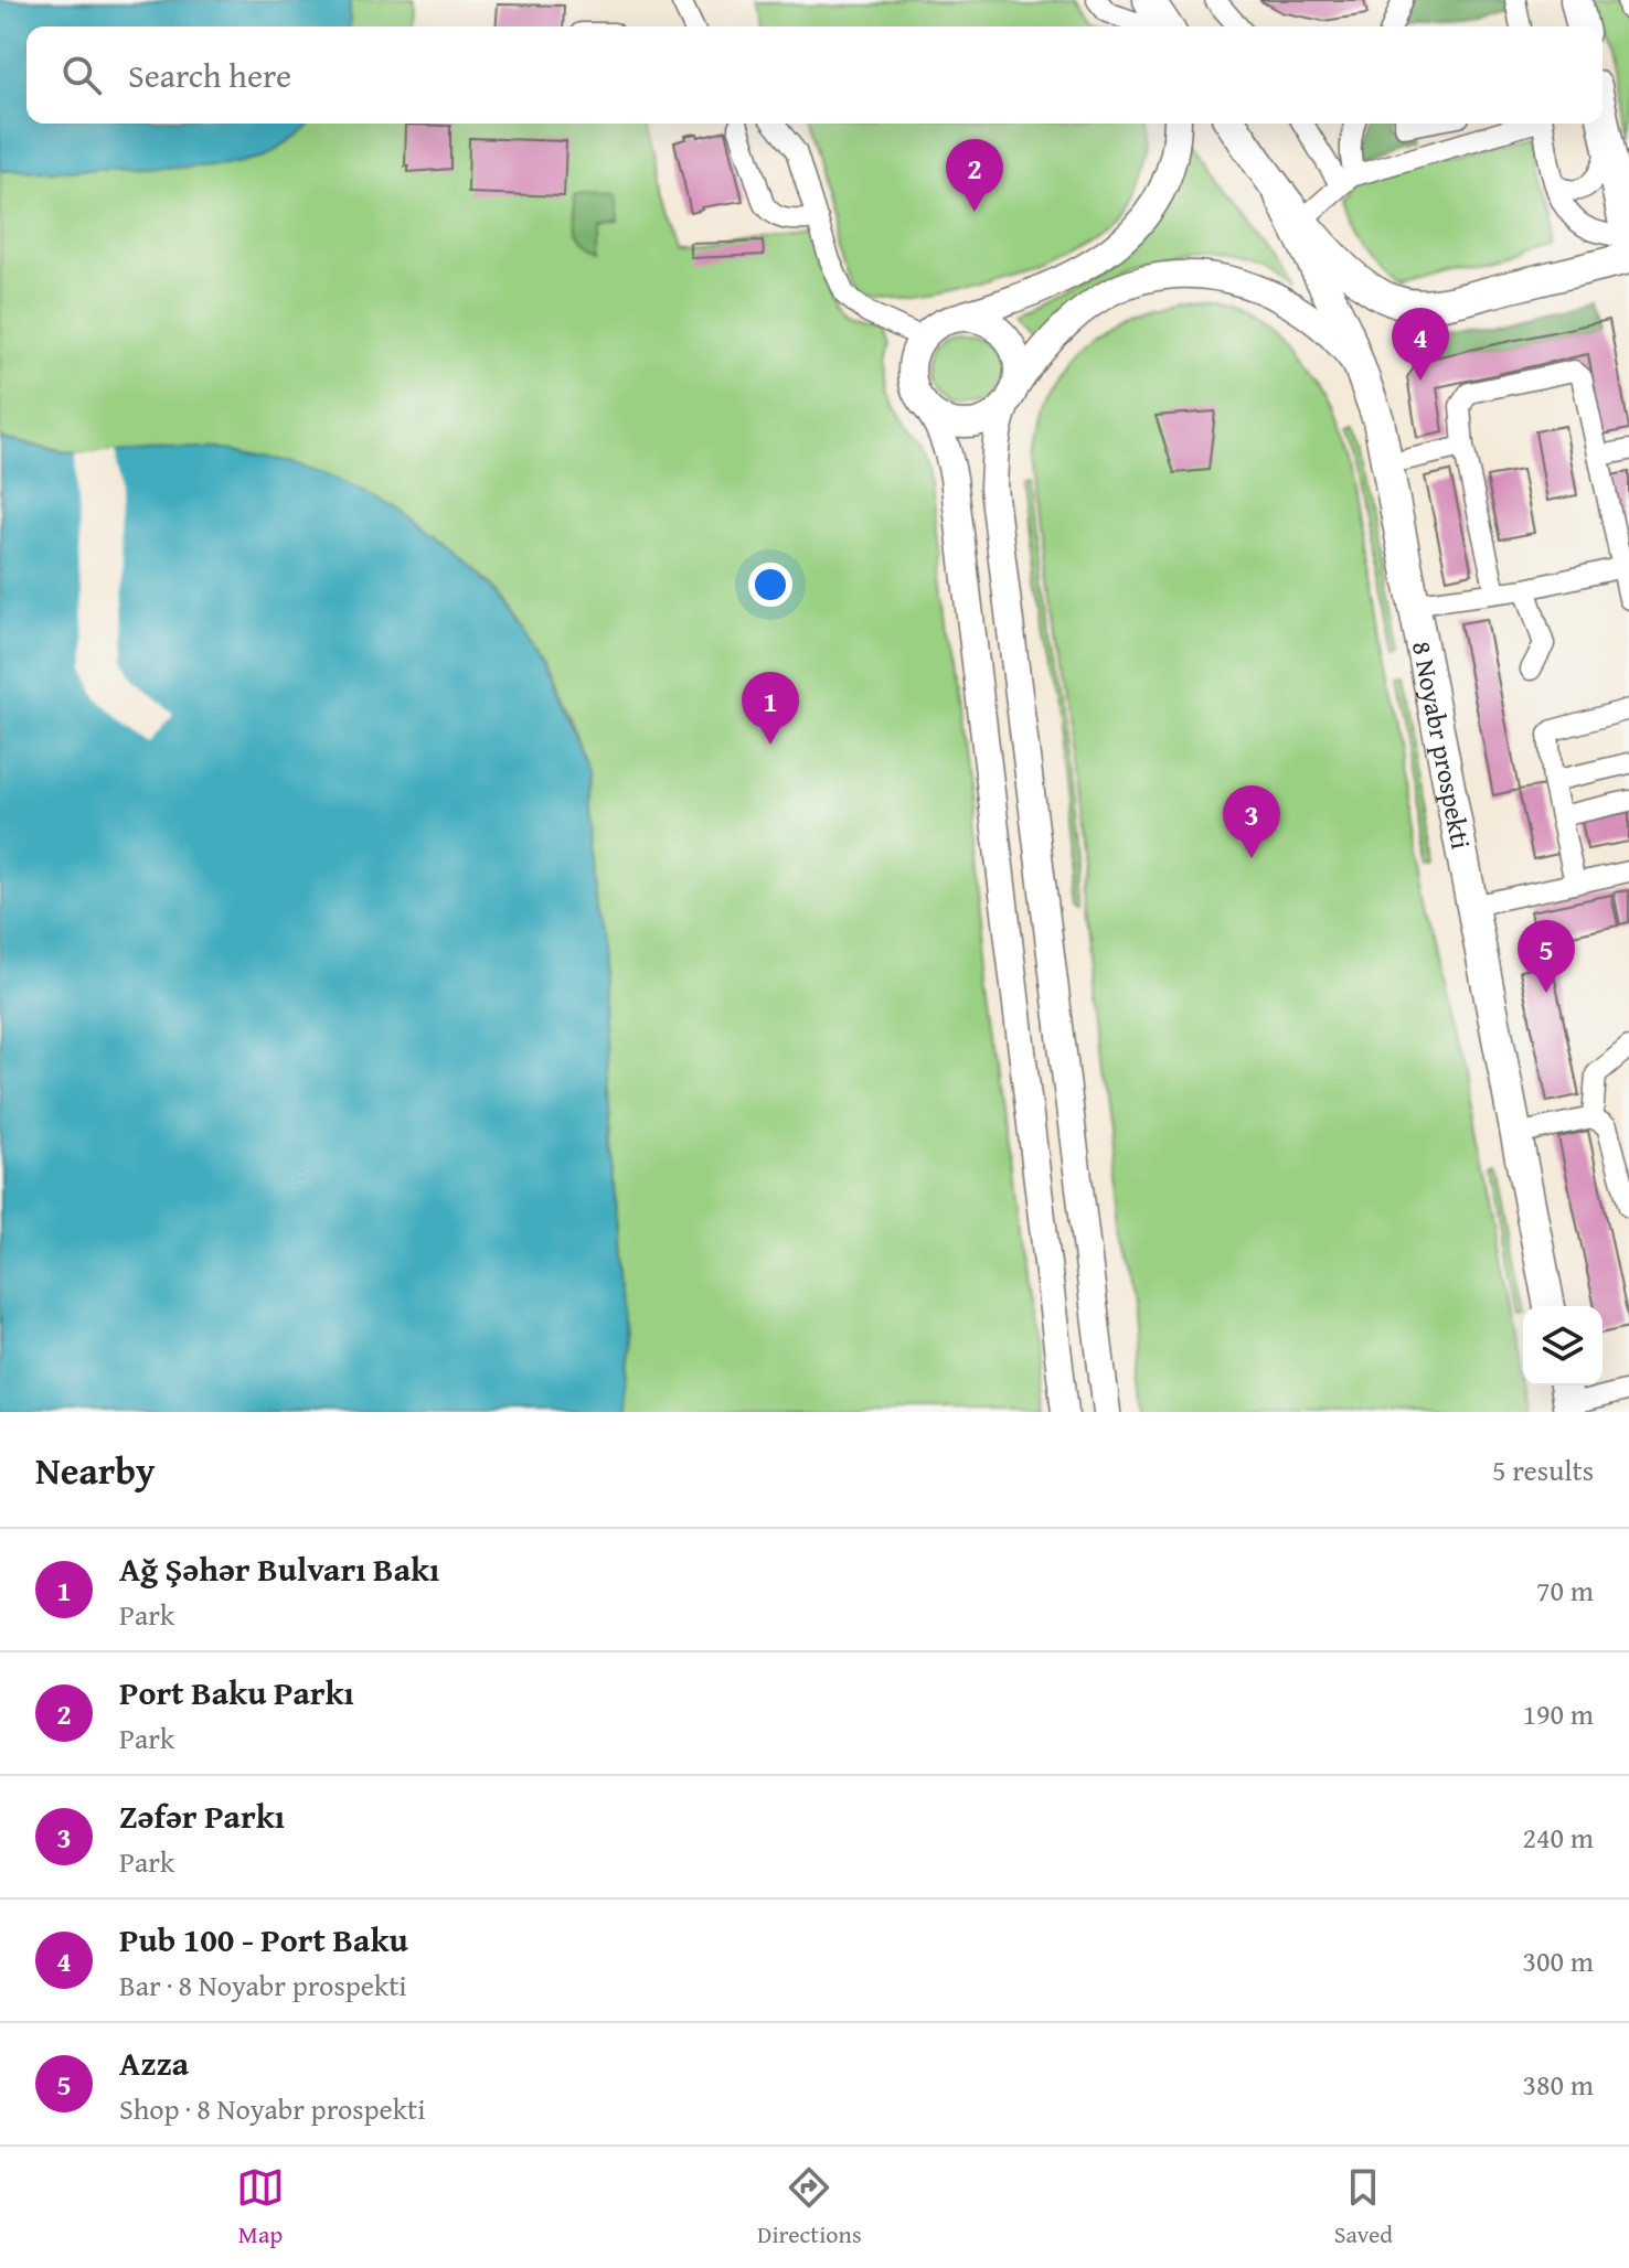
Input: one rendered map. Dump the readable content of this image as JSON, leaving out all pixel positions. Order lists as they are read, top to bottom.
{
  "streets": {
    "highway": ["8 Noyabr prospekti"]
  },
  "page": {
    "search": "Search here",
    "pins": [
      "2",
      "4",
      "1",
      "3",
      "5"
    ],
    "heading": ["Nearby", "5 results"],
    "list": [
      {
        "mark": "1",
        "name": "Ağ Şəhər Bulvarı Bakı",
        "note": "Park",
        "value": "70 m"
      },
      {
        "mark": "2",
        "name": "Port Baku Parkı",
        "note": "Park",
        "value": "190 m"
      },
      {
        "mark": "3",
        "name": "Zəfər Parkı",
        "note": "Park",
        "value": "240 m"
      },
      {
        "mark": "4",
        "name": "Pub 100 - Port Baku",
        "note": "Bar · 8 Noyabr prospekti",
        "value": "300 m"
      },
      {
        "mark": "5",
        "name": "Azza",
        "note": "Shop · 8 Noyabr prospekti",
        "value": "380 m"
      }
    ],
    "nav": ["Map", "Directions", "Saved"]
  }
}
